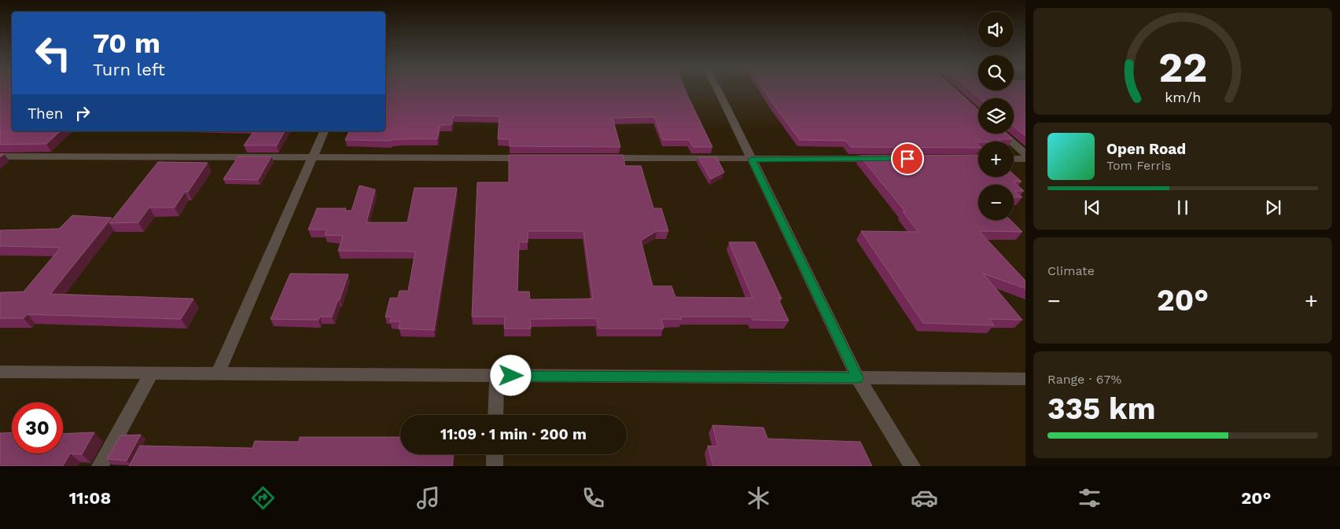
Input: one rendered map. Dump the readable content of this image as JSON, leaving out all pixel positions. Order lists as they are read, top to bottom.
{
  "page": {
    "map_buttons": ["+", "−"],
    "turn": ["70 m", "Turn left"],
    "then": "Then",
    "song": ["Open Road", "Tom Ferris"],
    "tile": [
      "Climate",
      ["Range · 67%", "335 km"]
    ],
    "heat": ["−", "20°", "+"],
    "limit": "30",
    "trip": "11:09 · 1 min · 200 m",
    "tabs": ["11:08", "20°"],
    "gauge": ["22", "km/h"]
  }
}
